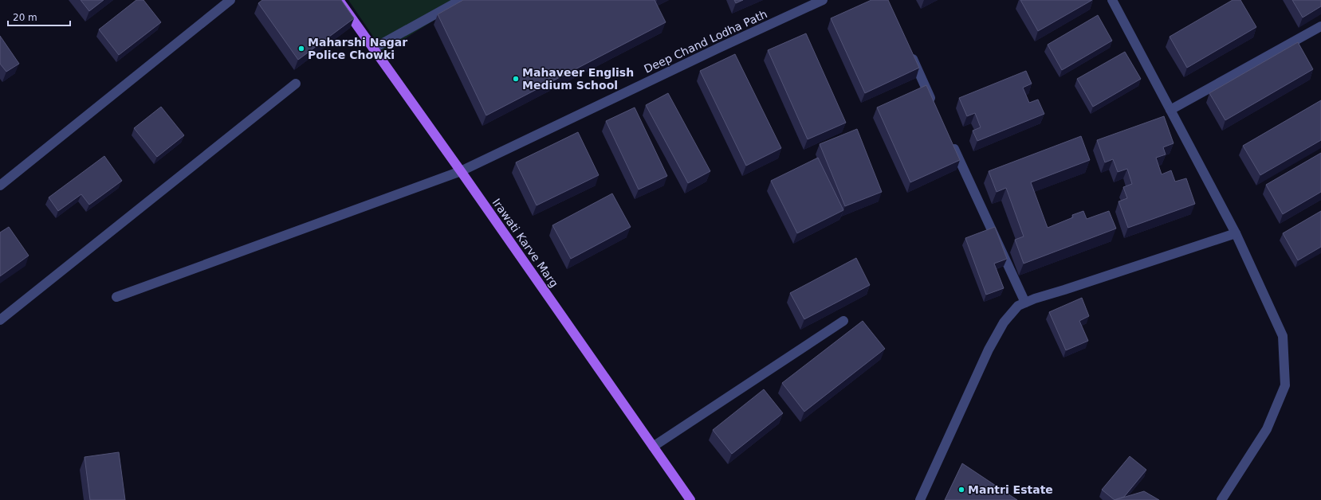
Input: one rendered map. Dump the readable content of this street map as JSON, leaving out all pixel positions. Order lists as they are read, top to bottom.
{
  "streets": {
    "main road": ["Irawati Karve Marg"],
    "street": ["Deep Chand Lodha Path"]
  },
  "crossings": [
    ["Deep Chand Lodha Path", "Irawati Karve Marg"]
  ],
  "places": ["Maharshi Nagar Police Chowki", "Mahaveer English Medium School", "Mantri Estate"],
  "scale_bar": "20 m"
}
